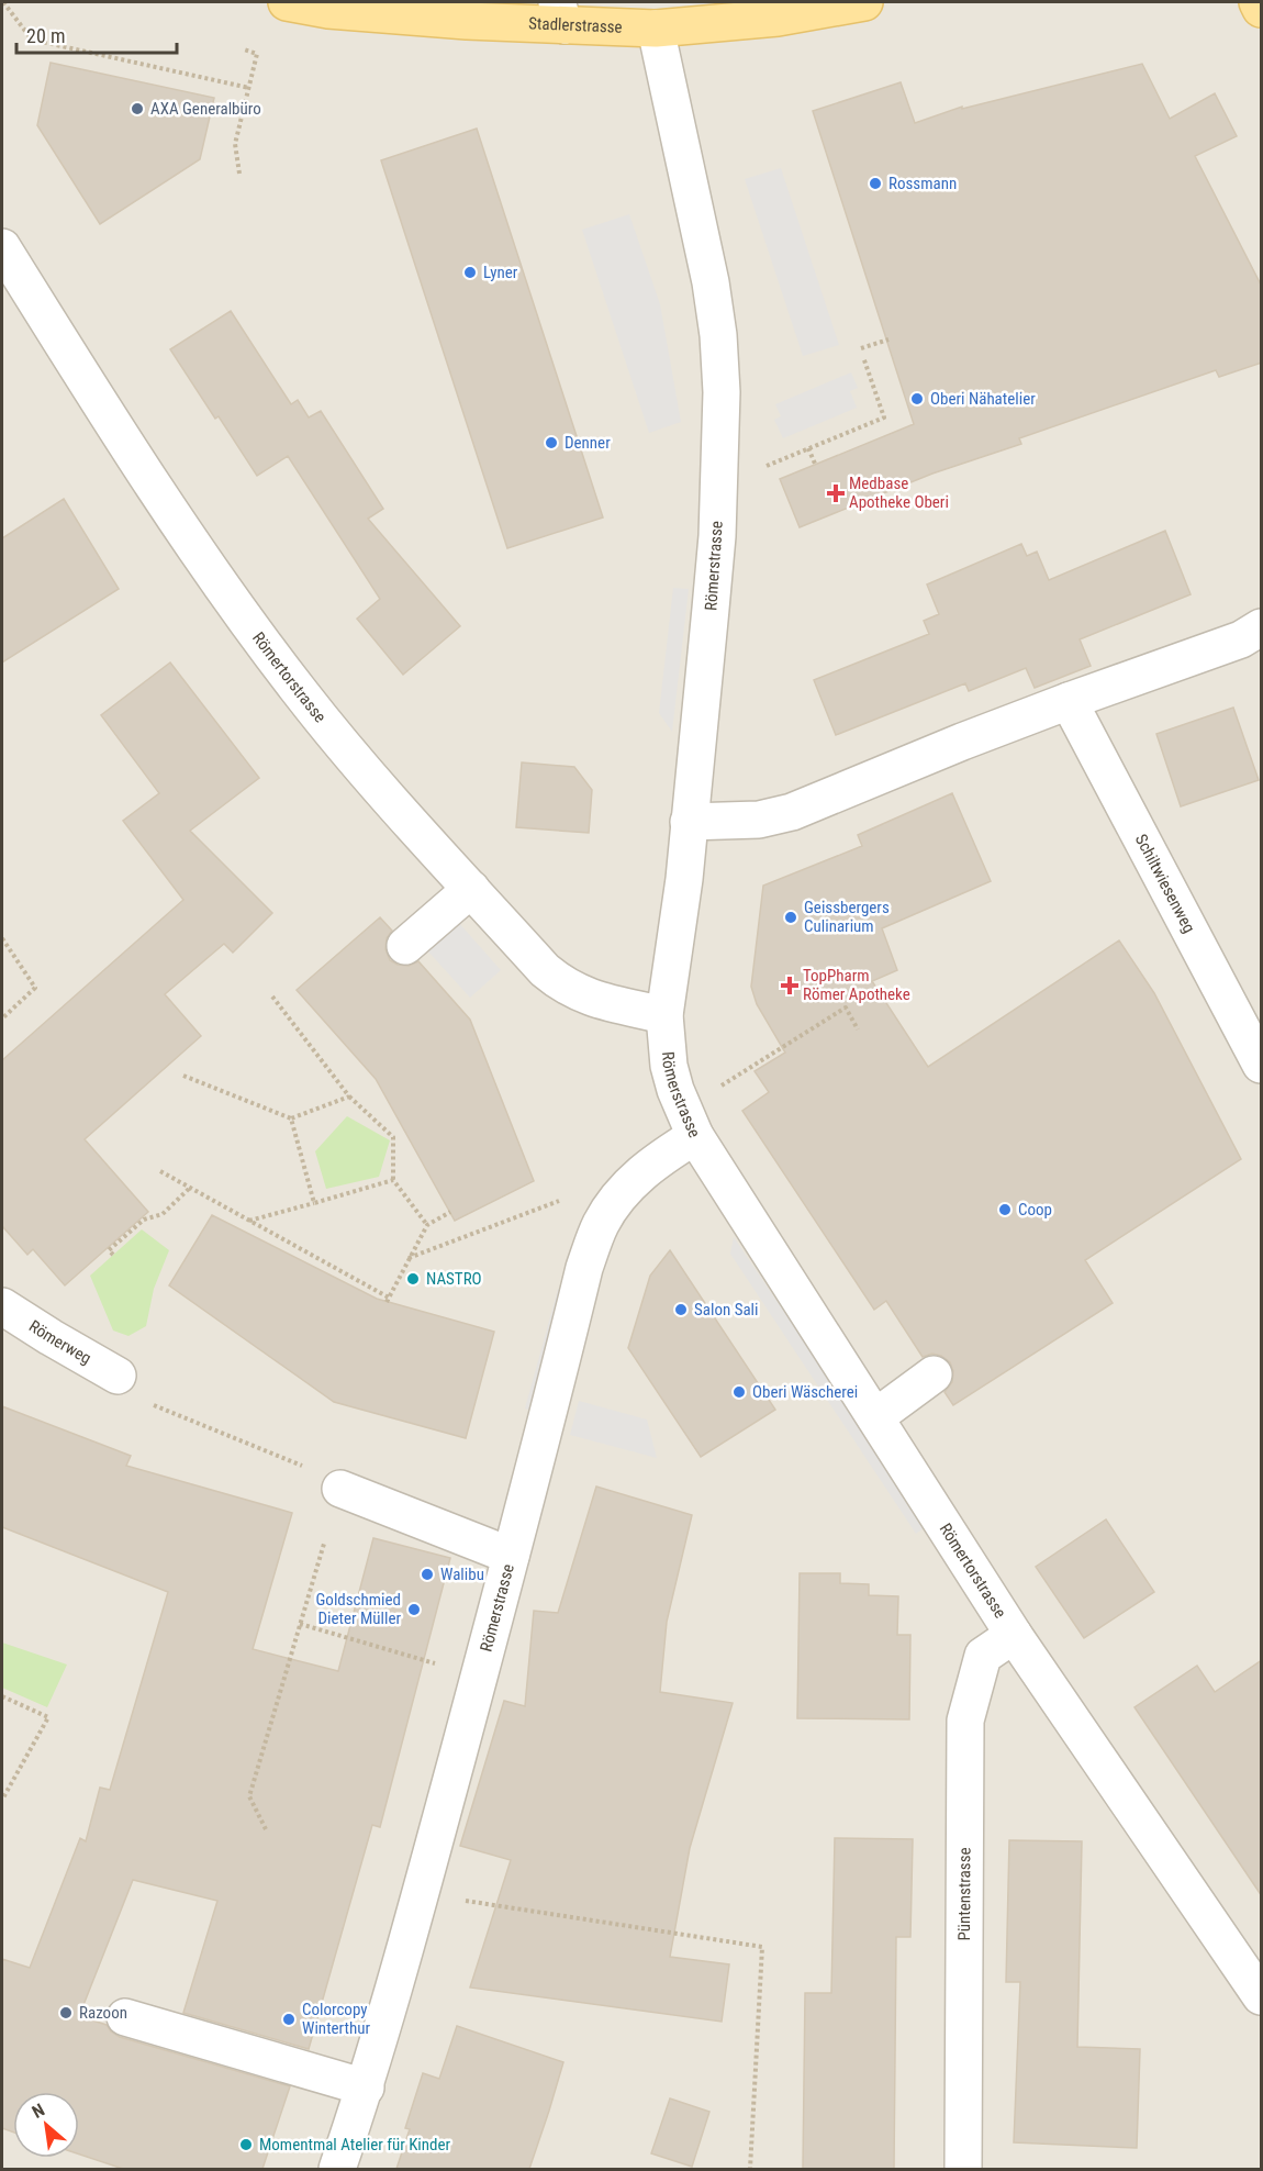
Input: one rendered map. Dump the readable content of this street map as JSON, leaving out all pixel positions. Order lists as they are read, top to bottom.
{
  "streets": {
    "main road": ["Stadlerstrasse"],
    "street": [
      "Römerstrasse",
      "Römertorstrasse",
      "Schiltwiesenweg",
      "Römerweg",
      "Püntenstrasse"
    ]
  },
  "crossings": [
    ["Stadlerstrasse", "Römerstrasse"],
    ["Römerstrasse", "Römertorstrasse"],
    ["Römertorstrasse", "Püntenstrasse"]
  ],
  "places": {
    "other": [
      "AXA Generalbüro",
      "Rossmann",
      "Lyner",
      "Oberi Nähatelier",
      "Denner",
      "Geissbergers Culinarium",
      "Coop",
      "NASTRO",
      "Salon Sali",
      "Oberi Wäscherei",
      "Walibu",
      "Goldschmied Dieter Müller",
      "Razoon",
      "Colorcopy Winterthur",
      "Momentmal Atelier für Kinder"
    ],
    "health": ["Medbase Apotheke Oberi", "TopPharm Römer Apotheke"]
  },
  "scale_bar": "20 m",
  "north": "top left"
}
